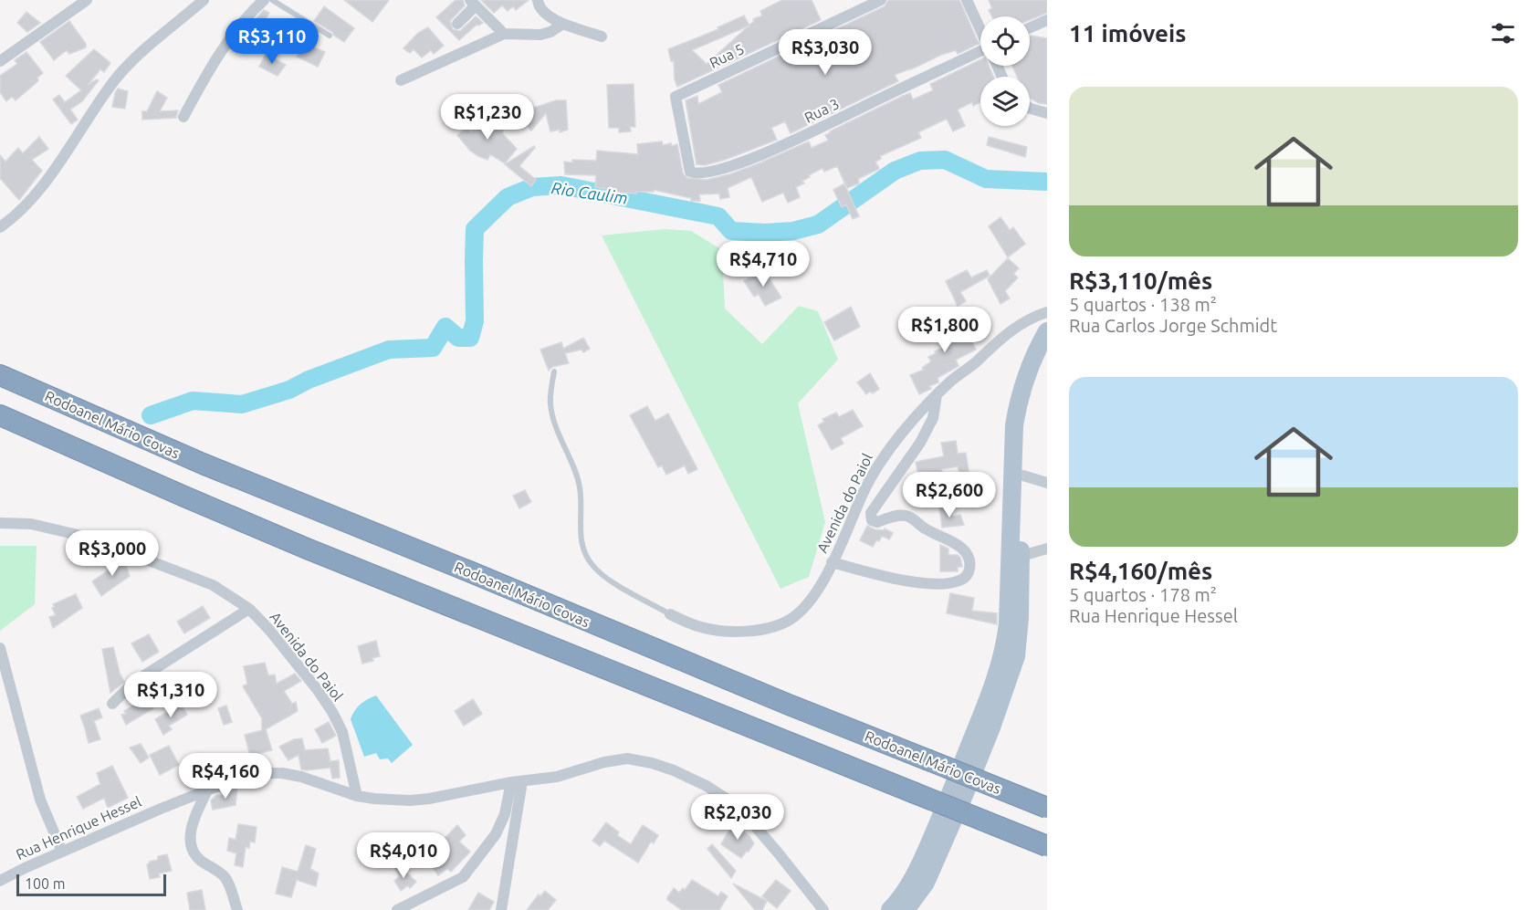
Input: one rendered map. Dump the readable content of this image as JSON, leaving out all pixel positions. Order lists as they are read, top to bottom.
{
  "streets": {
    "highway": ["Rodoanel Mário Covas"],
    "street": [
      "Rua 5",
      "Rua 3",
      "Avenida do Paiol",
      "Rua Henrique Hessel"
    ]
  },
  "crossings": [
    ["Rua 5", "Rua 3"],
    ["Avenida do Paiol", "Rua Henrique Hessel"]
  ],
  "water": ["Rio Caulim"],
  "scale_bar": "100 m",
  "page": {
    "heading": "11 imóveis",
    "price": [
      "R$3,110",
      "R$3,030",
      "R$1,230",
      "R$4,710",
      "R$1,800",
      "R$2,600",
      "R$3,000",
      "R$1,310",
      "R$4,160",
      "R$2,030",
      "R$4,010"
    ],
    "list": [
      {
        "name": "R$3,110/mês",
        "note": "5 quartos · 138 m² · Rua Carlos Jorge Schmidt"
      },
      {
        "name": "R$4,160/mês",
        "note": "5 quartos · 178 m² · Rua Henrique Hessel"
      }
    ],
    "scale": "100 m"
  }
}
